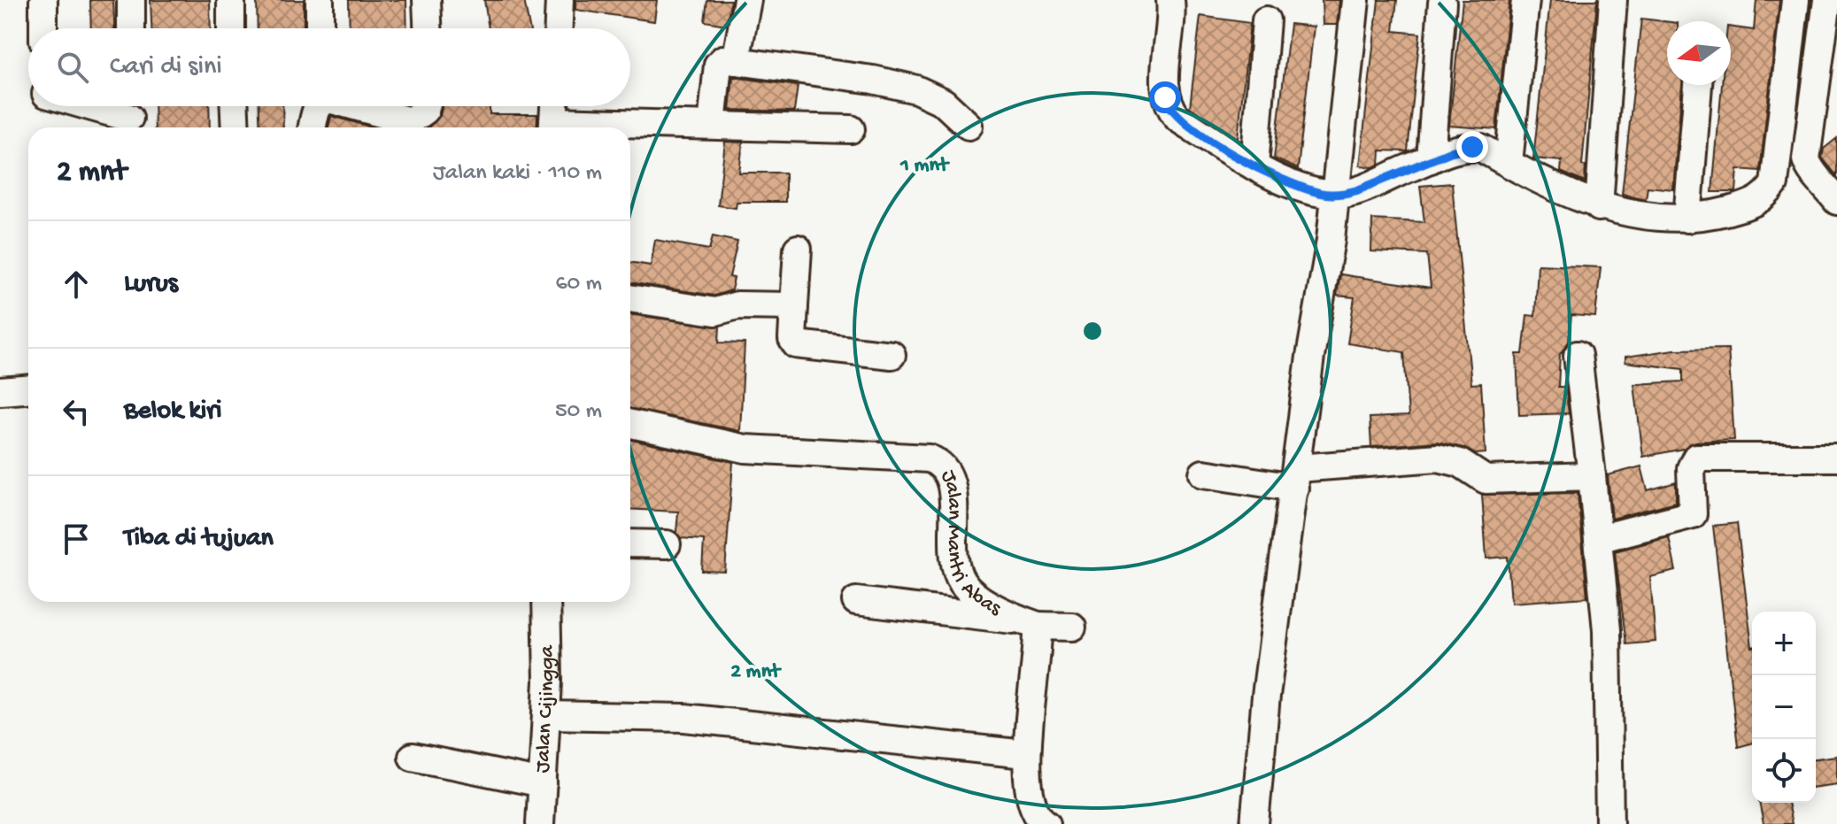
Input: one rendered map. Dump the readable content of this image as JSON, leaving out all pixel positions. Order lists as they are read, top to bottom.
{
  "streets": {
    "street": ["Jalan Mantri Abas", "Jalan Cijingga"]
  },
  "north": "left",
  "page": {
    "search": "Cari di sini",
    "heading": ["2 mnt", "Jalan kaki · 110 m"],
    "list": [
      ["Lurus", "60 m"],
      ["Belok kiri", "50 m"],
      "Tiba di tujuan"
    ],
    "map_buttons": ["+", "−"]
  },
  "rings": ["1 mnt", "2 mnt"]
}
